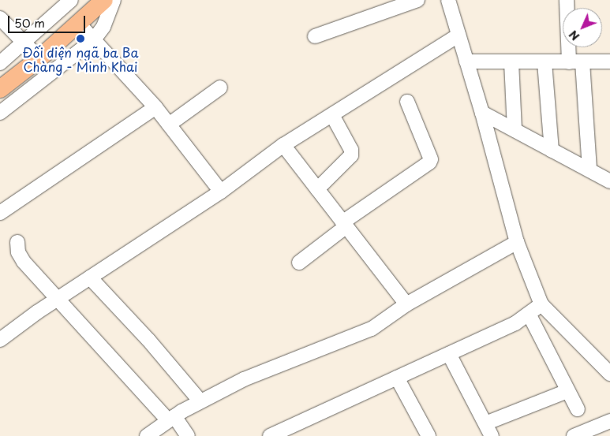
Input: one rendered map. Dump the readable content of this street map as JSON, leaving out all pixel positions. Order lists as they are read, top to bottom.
{
  "places": ["Đối diện ngã ba Ba Chàng - Minh Khai"],
  "scale_bar": "50 m",
  "north": "bottom left"
}
